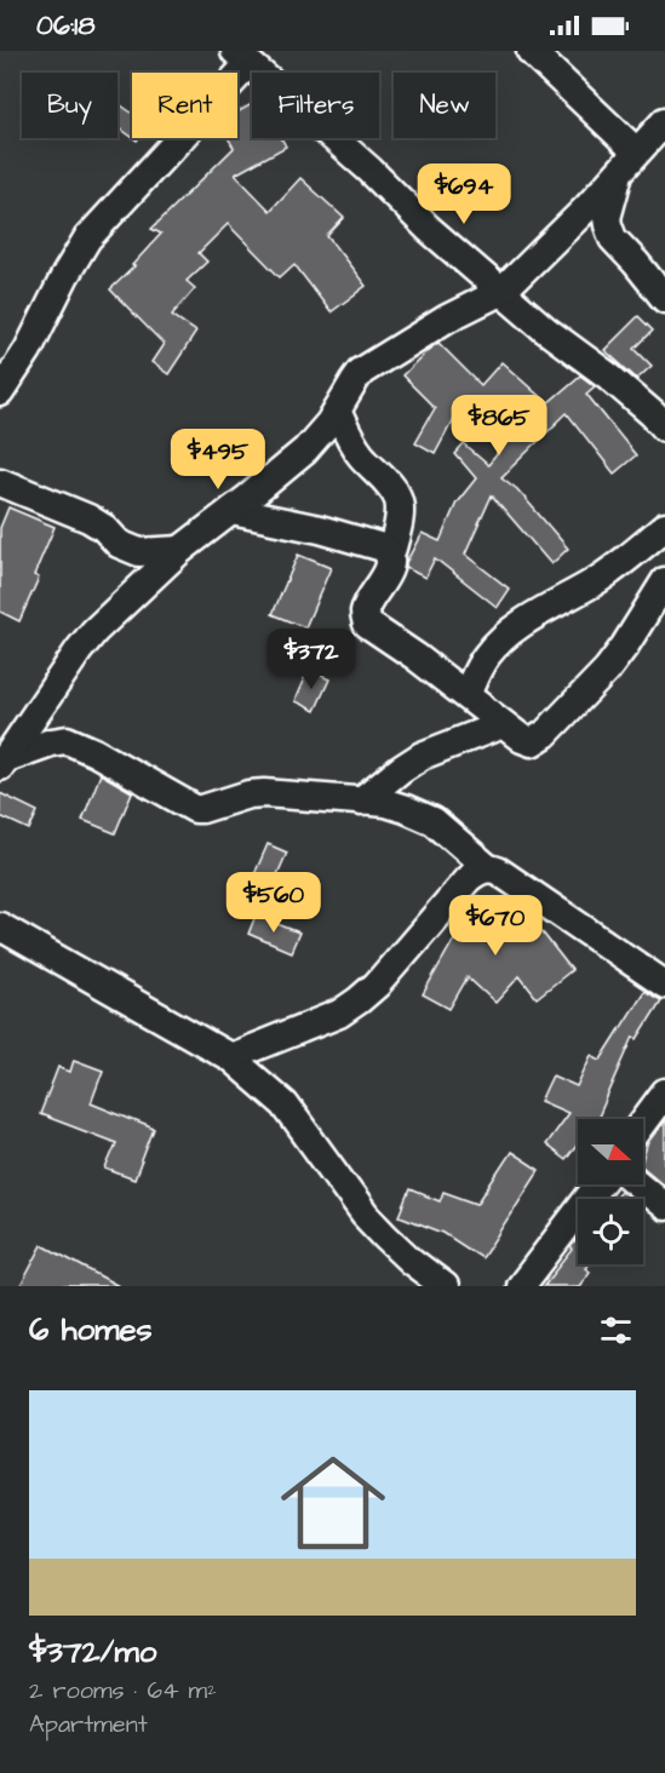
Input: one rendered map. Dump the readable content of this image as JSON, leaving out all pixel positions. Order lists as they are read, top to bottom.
{
  "north": "right",
  "page": {
    "status": "06:18",
    "chip": [
      "Buy",
      "Rent",
      "Filters",
      "New"
    ],
    "price": [
      "$694",
      "$865",
      "$495",
      "$372",
      "$560",
      "$670"
    ],
    "heading": "6 homes",
    "list": [
      {
        "name": "$372/mo",
        "note": "2 rooms · 64 m² · Apartment"
      }
    ]
  }
}
